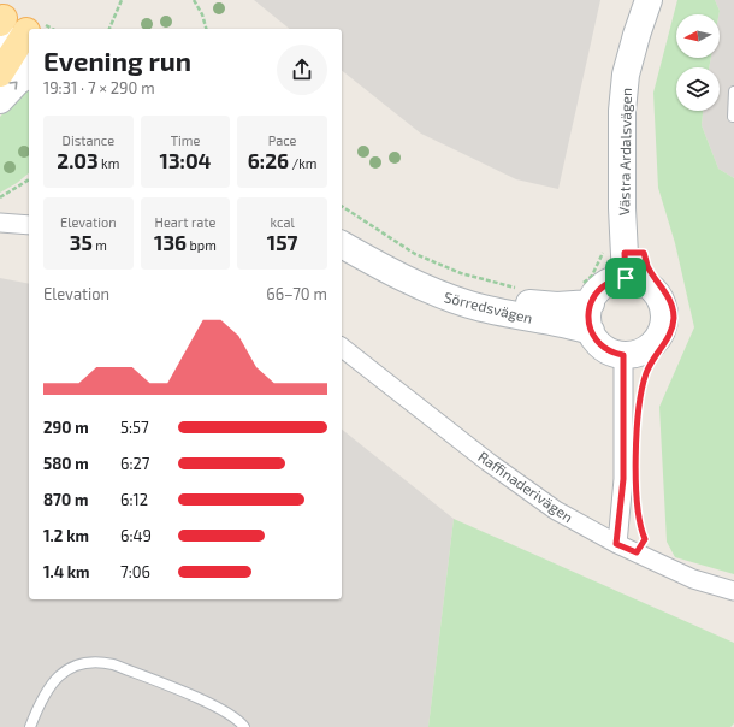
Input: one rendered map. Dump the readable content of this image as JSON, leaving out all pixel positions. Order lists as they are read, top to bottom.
{
  "streets": {
    "street": ["Västra Ardalsvägen", "Sörredsvägen", "Raffinaderivägen"]
  },
  "crossings": [
    ["Västra Ardalsvägen", "Sörredsvägen"]
  ],
  "north": "left",
  "page": {
    "heading": ["Evening run", "19:31 · 7 × 290 m"],
    "stats": [
      ["Distance", "2.03 km"],
      ["Time", "13:04"],
      ["Pace", "6:26 /km"],
      ["Elevation", "35 m"],
      ["Heart rate", "136 bpm"],
      ["kcal", "157"]
    ],
    "chart": ["Elevation", "66–70 m"],
    "list": [
      {
        "name": "290 m",
        "note": "5:57"
      },
      {
        "name": "580 m",
        "note": "6:27"
      },
      {
        "name": "870 m",
        "note": "6:12"
      },
      {
        "name": "1.2 km",
        "note": "6:49"
      },
      {
        "name": "1.4 km",
        "note": "7:06"
      }
    ]
  }
}
